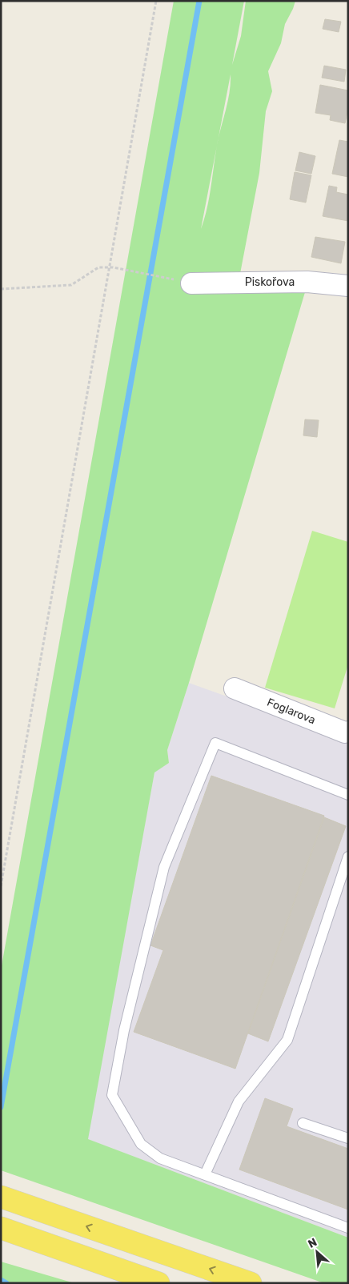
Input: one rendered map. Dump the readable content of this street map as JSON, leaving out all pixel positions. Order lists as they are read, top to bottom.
{
  "streets": {
    "street": ["Piskořova", "Foglarova"]
  },
  "north": "top left"
}
